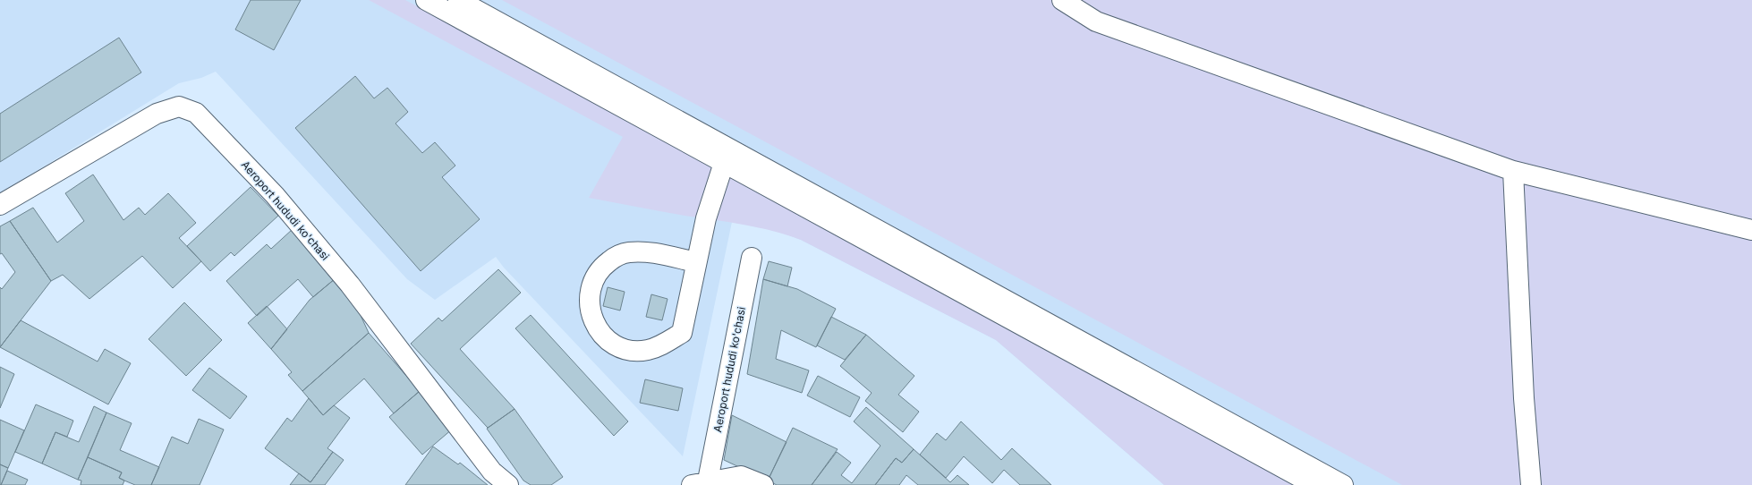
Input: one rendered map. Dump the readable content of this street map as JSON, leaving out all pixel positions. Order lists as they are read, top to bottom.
{
  "streets": {
    "street": ["Aeroport hududi ko'chasi"]
  }
}
